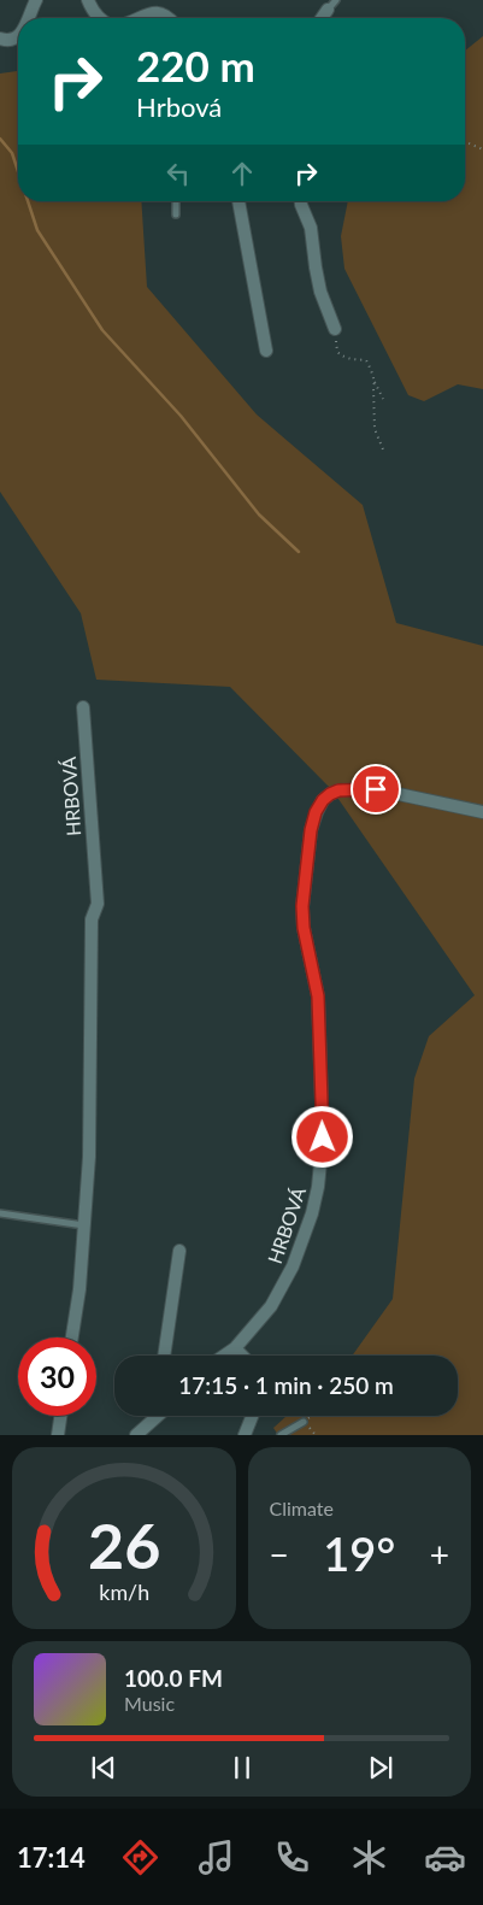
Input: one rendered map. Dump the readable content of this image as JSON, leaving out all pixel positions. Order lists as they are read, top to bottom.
{
  "streets": {
    "street": ["HRBOVÁ"]
  },
  "page": {
    "turn": ["220 m", "Hrbová"],
    "limit": "30",
    "trip": "17:15 · 1 min · 250 m",
    "tile": "Climate",
    "heat": ["−", "19°", "+"],
    "song": ["100.0 FM", "Music"],
    "tabs": "17:14",
    "gauge": ["26", "km/h"]
  }
}
